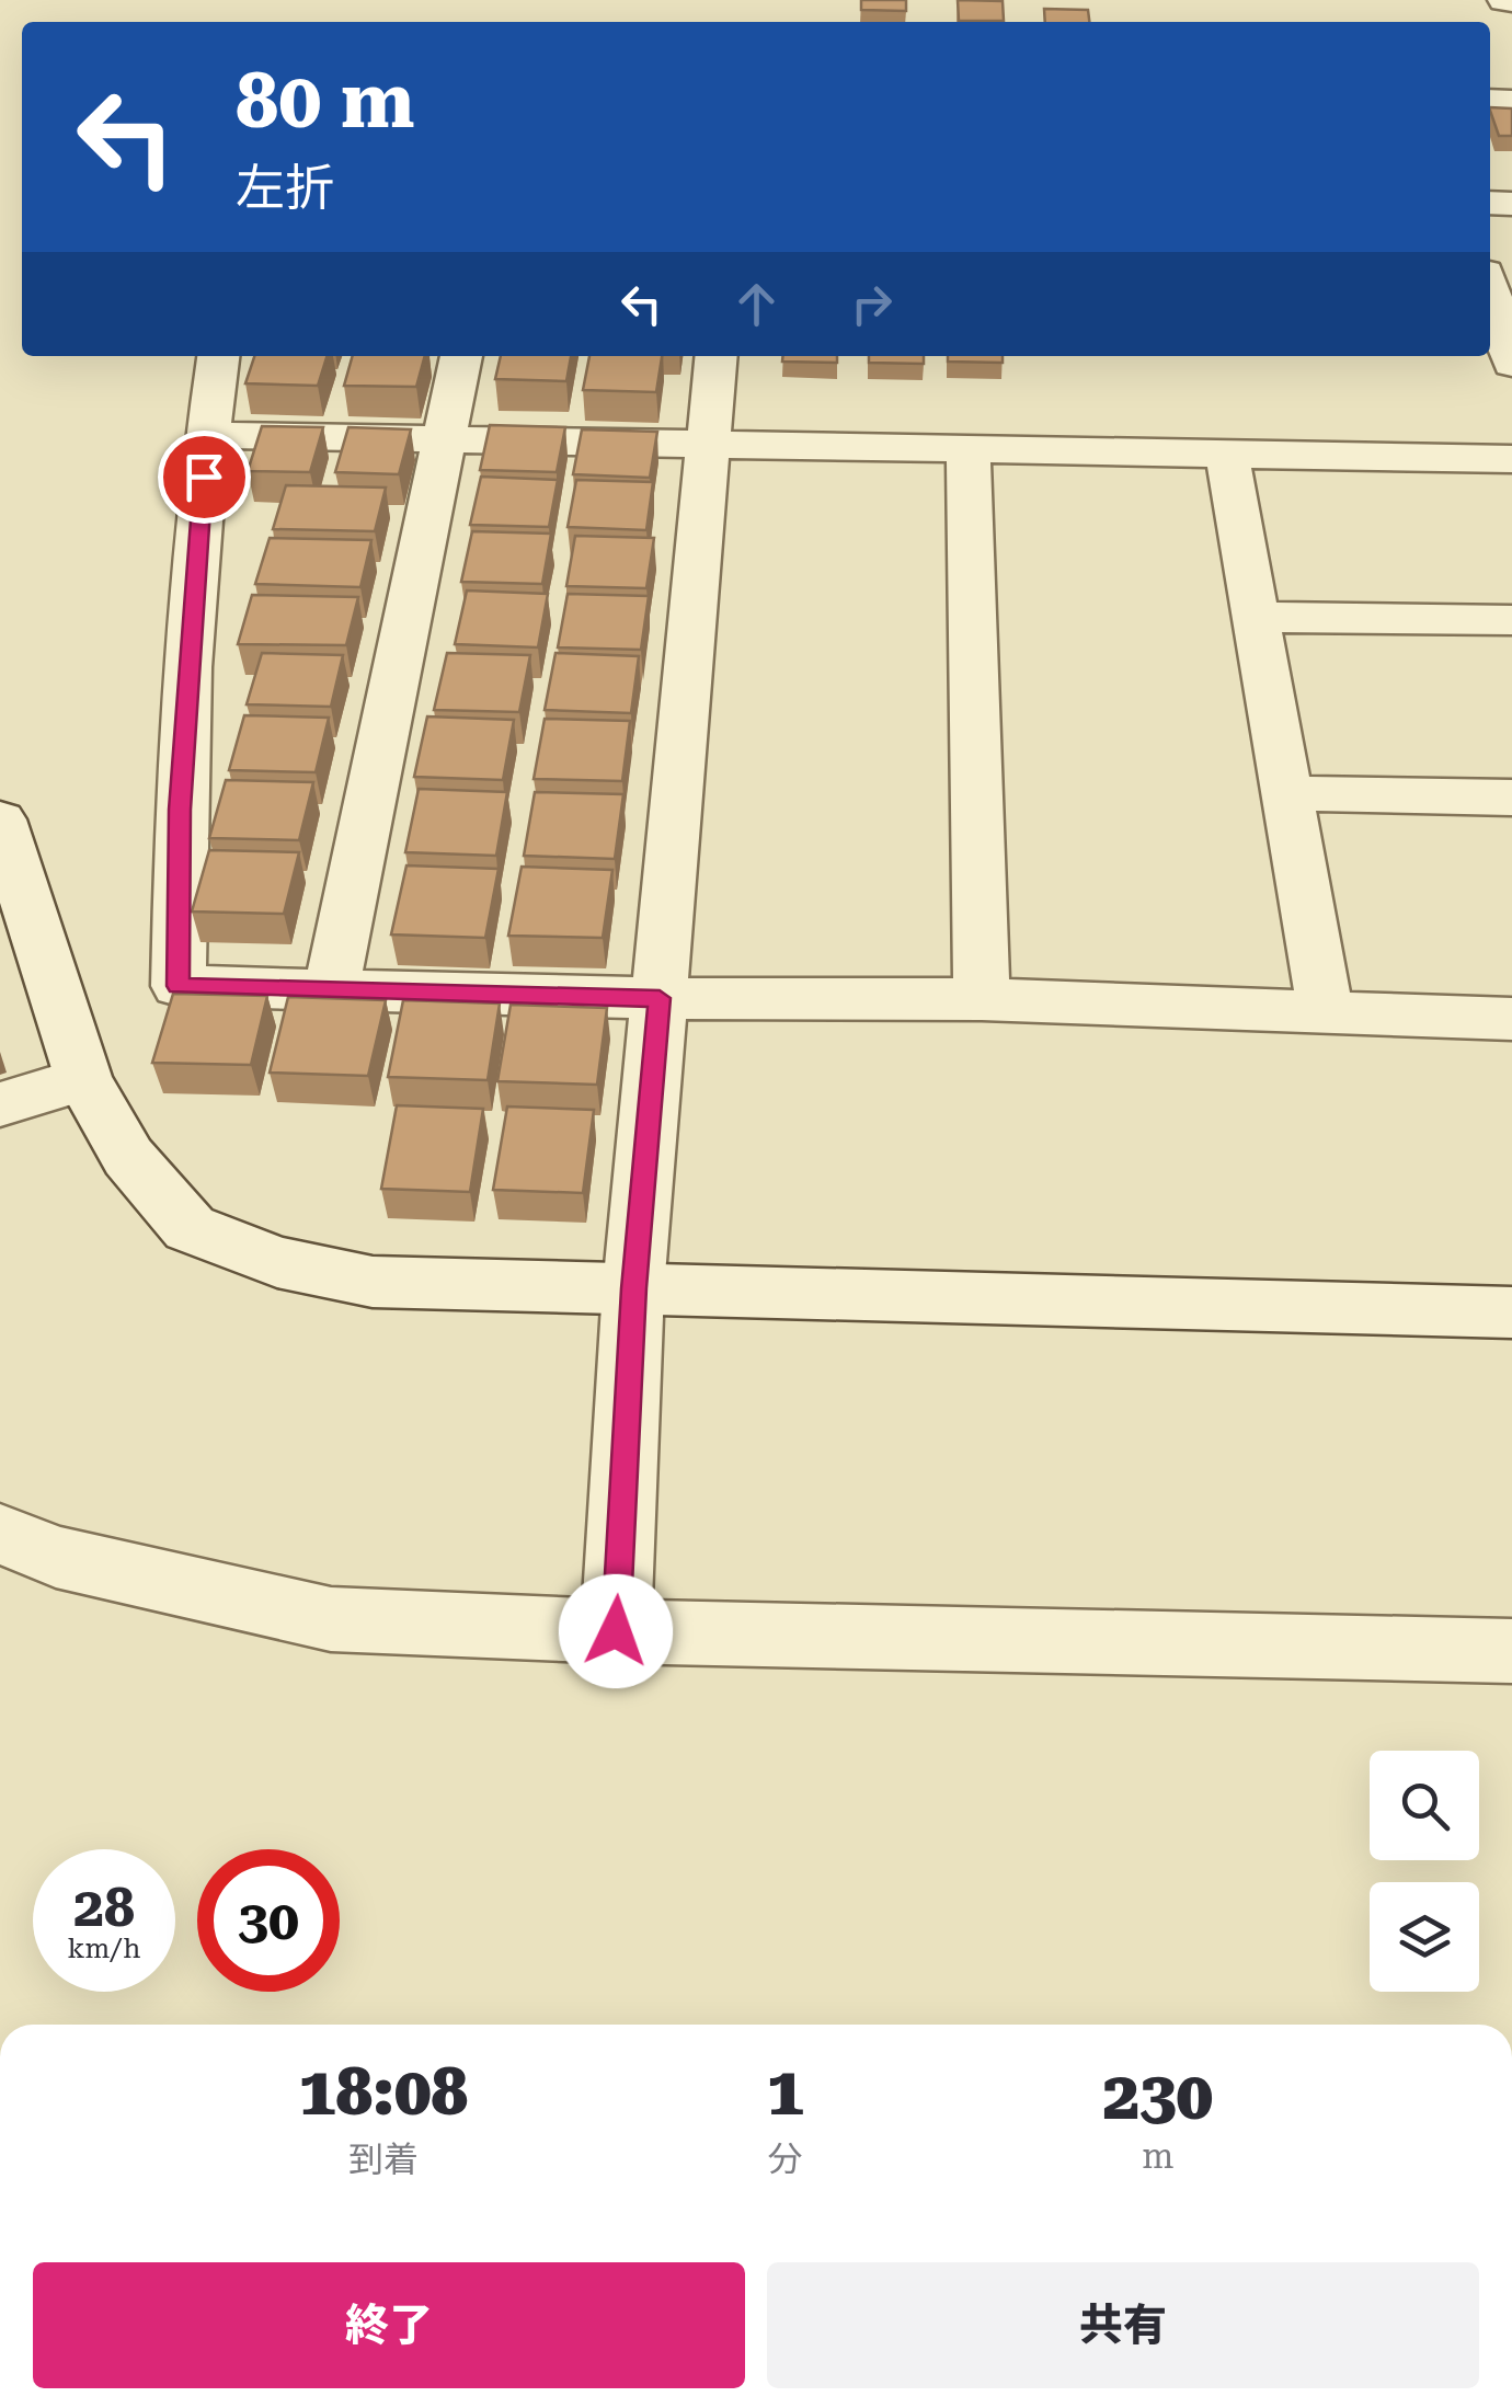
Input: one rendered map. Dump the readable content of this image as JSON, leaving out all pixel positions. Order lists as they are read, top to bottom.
{
  "page": {
    "turn": ["80 m", "左折"],
    "speed": "28 km/h",
    "limit": "30",
    "eta": [
      "18:08",
      "到着",
      "1",
      "分",
      "230",
      "m"
    ],
    "buttons": ["終了", "共有"]
  }
}
